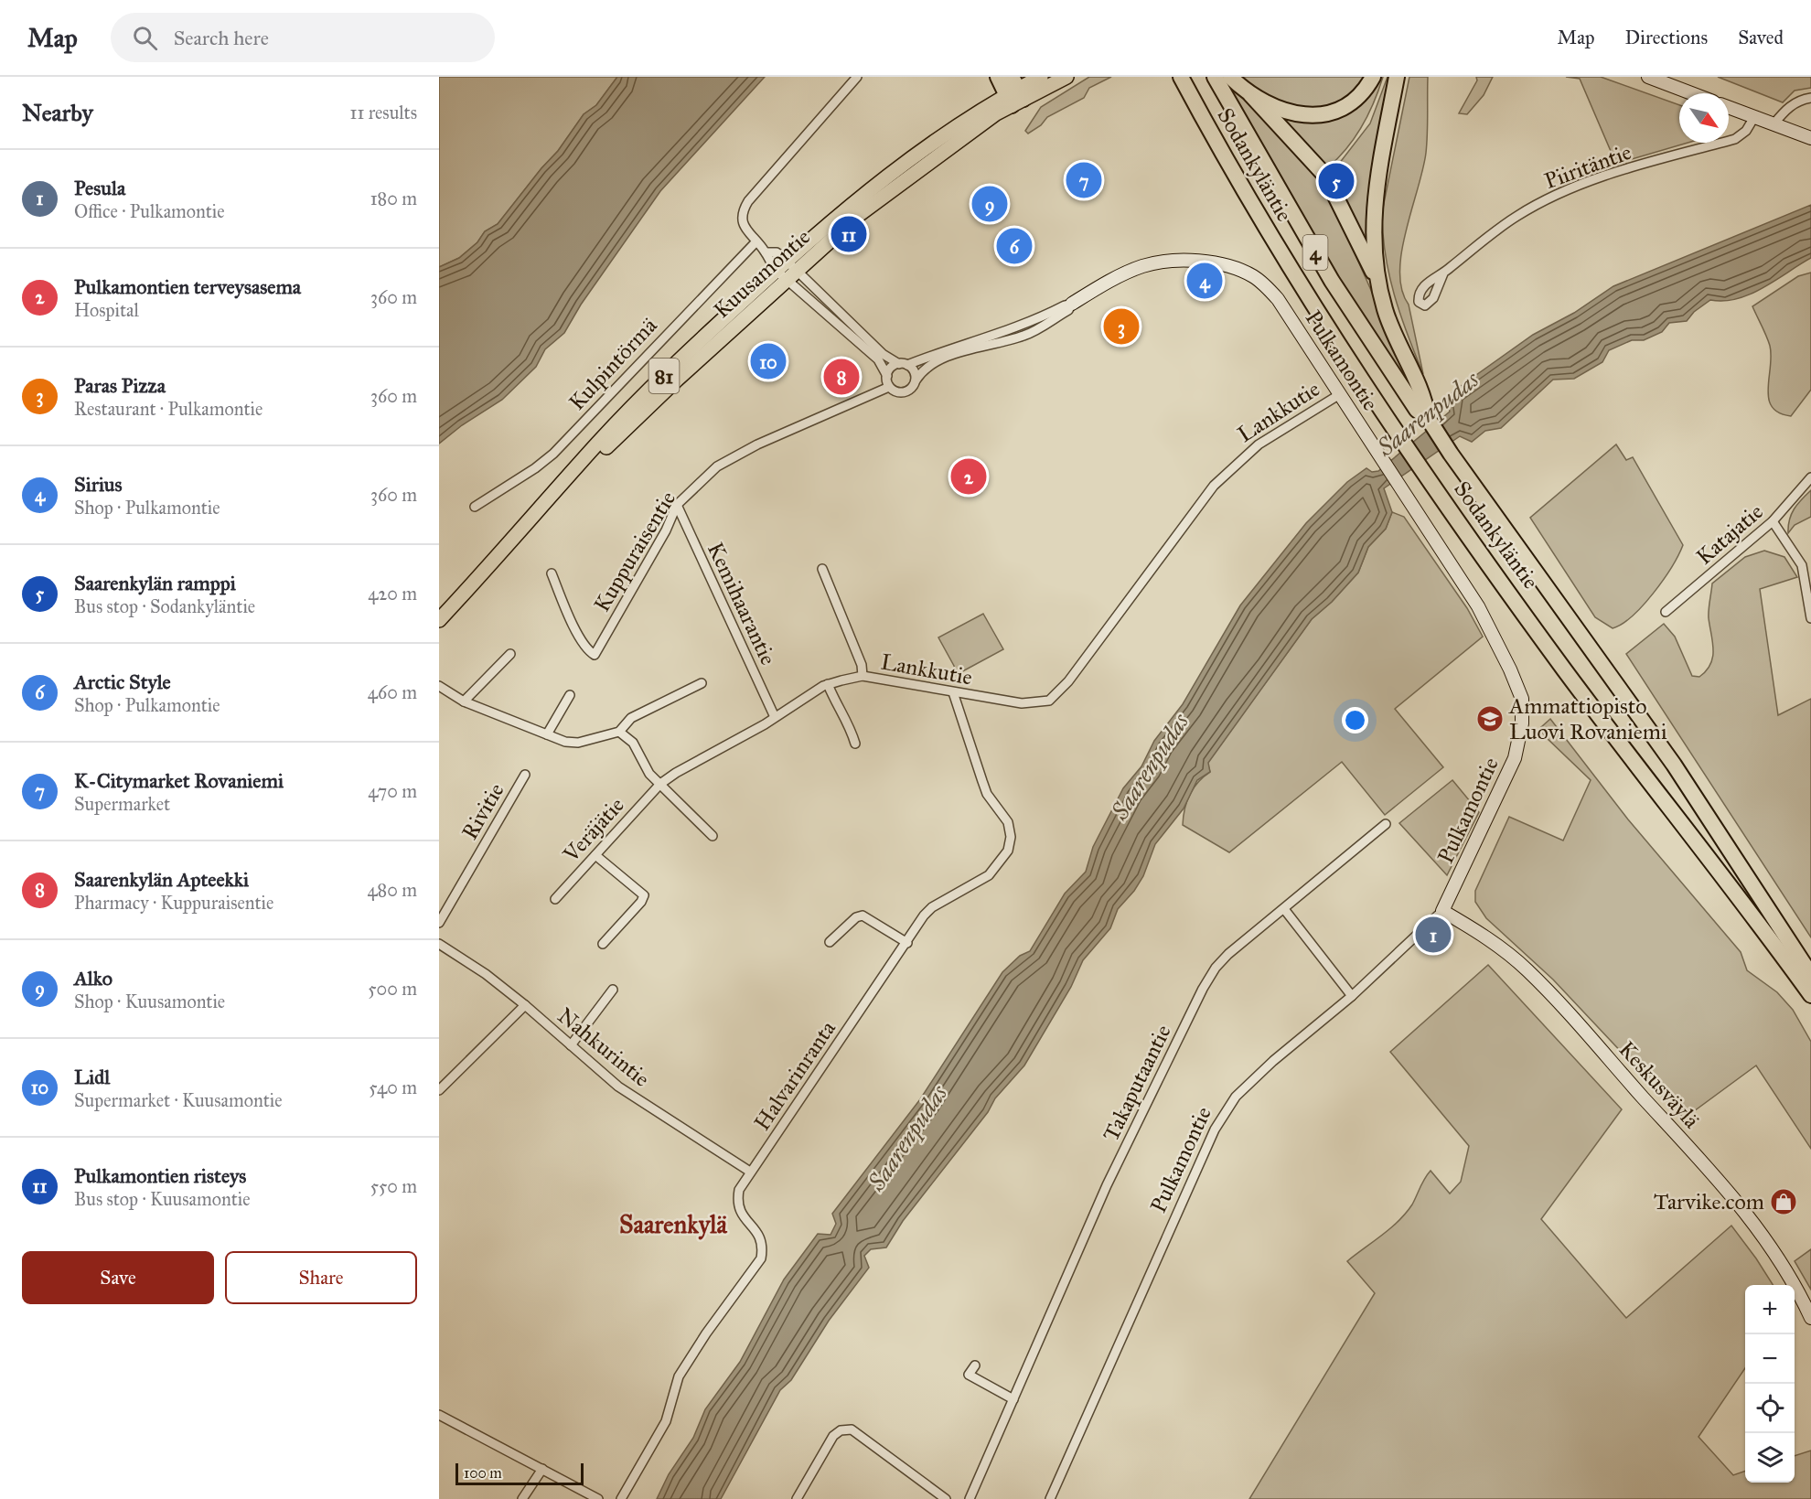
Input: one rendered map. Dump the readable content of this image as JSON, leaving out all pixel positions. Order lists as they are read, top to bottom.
{
  "streets": {
    "highway": ["Sodankyläntie", "4"],
    "main road": ["Kuusamontie", "81"],
    "street": [
      "Piiritäntie",
      "Pulkamontie",
      "Kulpintörmä",
      "Lankkutie",
      "Katajatie",
      "Kuppuraisentie",
      "Kemihaarantie",
      "Rivitie",
      "Veräjätie",
      "Nahkurintie",
      "Halvarinranta",
      "Takaputaantie",
      "Keskusväylä"
    ]
  },
  "crossings": [
    ["Pulkamontie", "Lankkutie"],
    ["Pulkamontie", "Kuppuraisentie"],
    ["Pulkamontie", "Keskusväylä"],
    ["Lankkutie", "Kemihaarantie"],
    ["Lankkutie", "Veräjätie"],
    ["Lankkutie", "Halvarinranta"],
    ["Kuppuraisentie", "Kemihaarantie"],
    ["Nahkurintie", "Halvarinranta"]
  ],
  "districts": ["Saarenkylä"],
  "water": ["Saarenpudas"],
  "places": {
    "school or university": ["Ammattiopisto Luovi Rovaniemi"],
    "shop": ["Tarvike.com"]
  },
  "scale_bar": "100 m",
  "north": "bottom right",
  "page": {
    "header": "Map",
    "search": "Search here",
    "nav": ["Map", "Directions", "Saved"],
    "heading": ["Nearby", "11 results"],
    "list": [
      {
        "mark": "1",
        "name": "Pesula",
        "note": "Office · Pulkamontie",
        "value": "180 m"
      },
      {
        "mark": "2",
        "name": "Pulkamontien terveysasema",
        "note": "Hospital",
        "value": "360 m"
      },
      {
        "mark": "3",
        "name": "Paras Pizza",
        "note": "Restaurant · Pulkamontie",
        "value": "360 m"
      },
      {
        "mark": "4",
        "name": "Sirius",
        "note": "Shop · Pulkamontie",
        "value": "360 m"
      },
      {
        "mark": "5",
        "name": "Saarenkylän ramppi",
        "note": "Bus stop · Sodankyläntie",
        "value": "420 m"
      },
      {
        "mark": "6",
        "name": "Arctic Style",
        "note": "Shop · Pulkamontie",
        "value": "460 m"
      },
      {
        "mark": "7",
        "name": "K-Citymarket Rovaniemi",
        "note": "Supermarket",
        "value": "470 m"
      },
      {
        "mark": "8",
        "name": "Saarenkylän Apteekki",
        "note": "Pharmacy · Kuppuraisentie",
        "value": "480 m"
      },
      {
        "mark": "9",
        "name": "Alko",
        "note": "Shop · Kuusamontie",
        "value": "500 m"
      },
      {
        "mark": "10",
        "name": "Lidl",
        "note": "Supermarket · Kuusamontie",
        "value": "540 m"
      },
      {
        "mark": "11",
        "name": "Pulkamontien risteys",
        "note": "Bus stop · Kuusamontie",
        "value": "550 m"
      }
    ],
    "pins": [
      "7",
      "5",
      "9",
      "11",
      "6",
      "4",
      "3",
      "10",
      "8",
      "2",
      "1"
    ],
    "buttons": ["Save", "Share"],
    "map_buttons": ["+", "−"],
    "scale": "100 m"
  }
}
